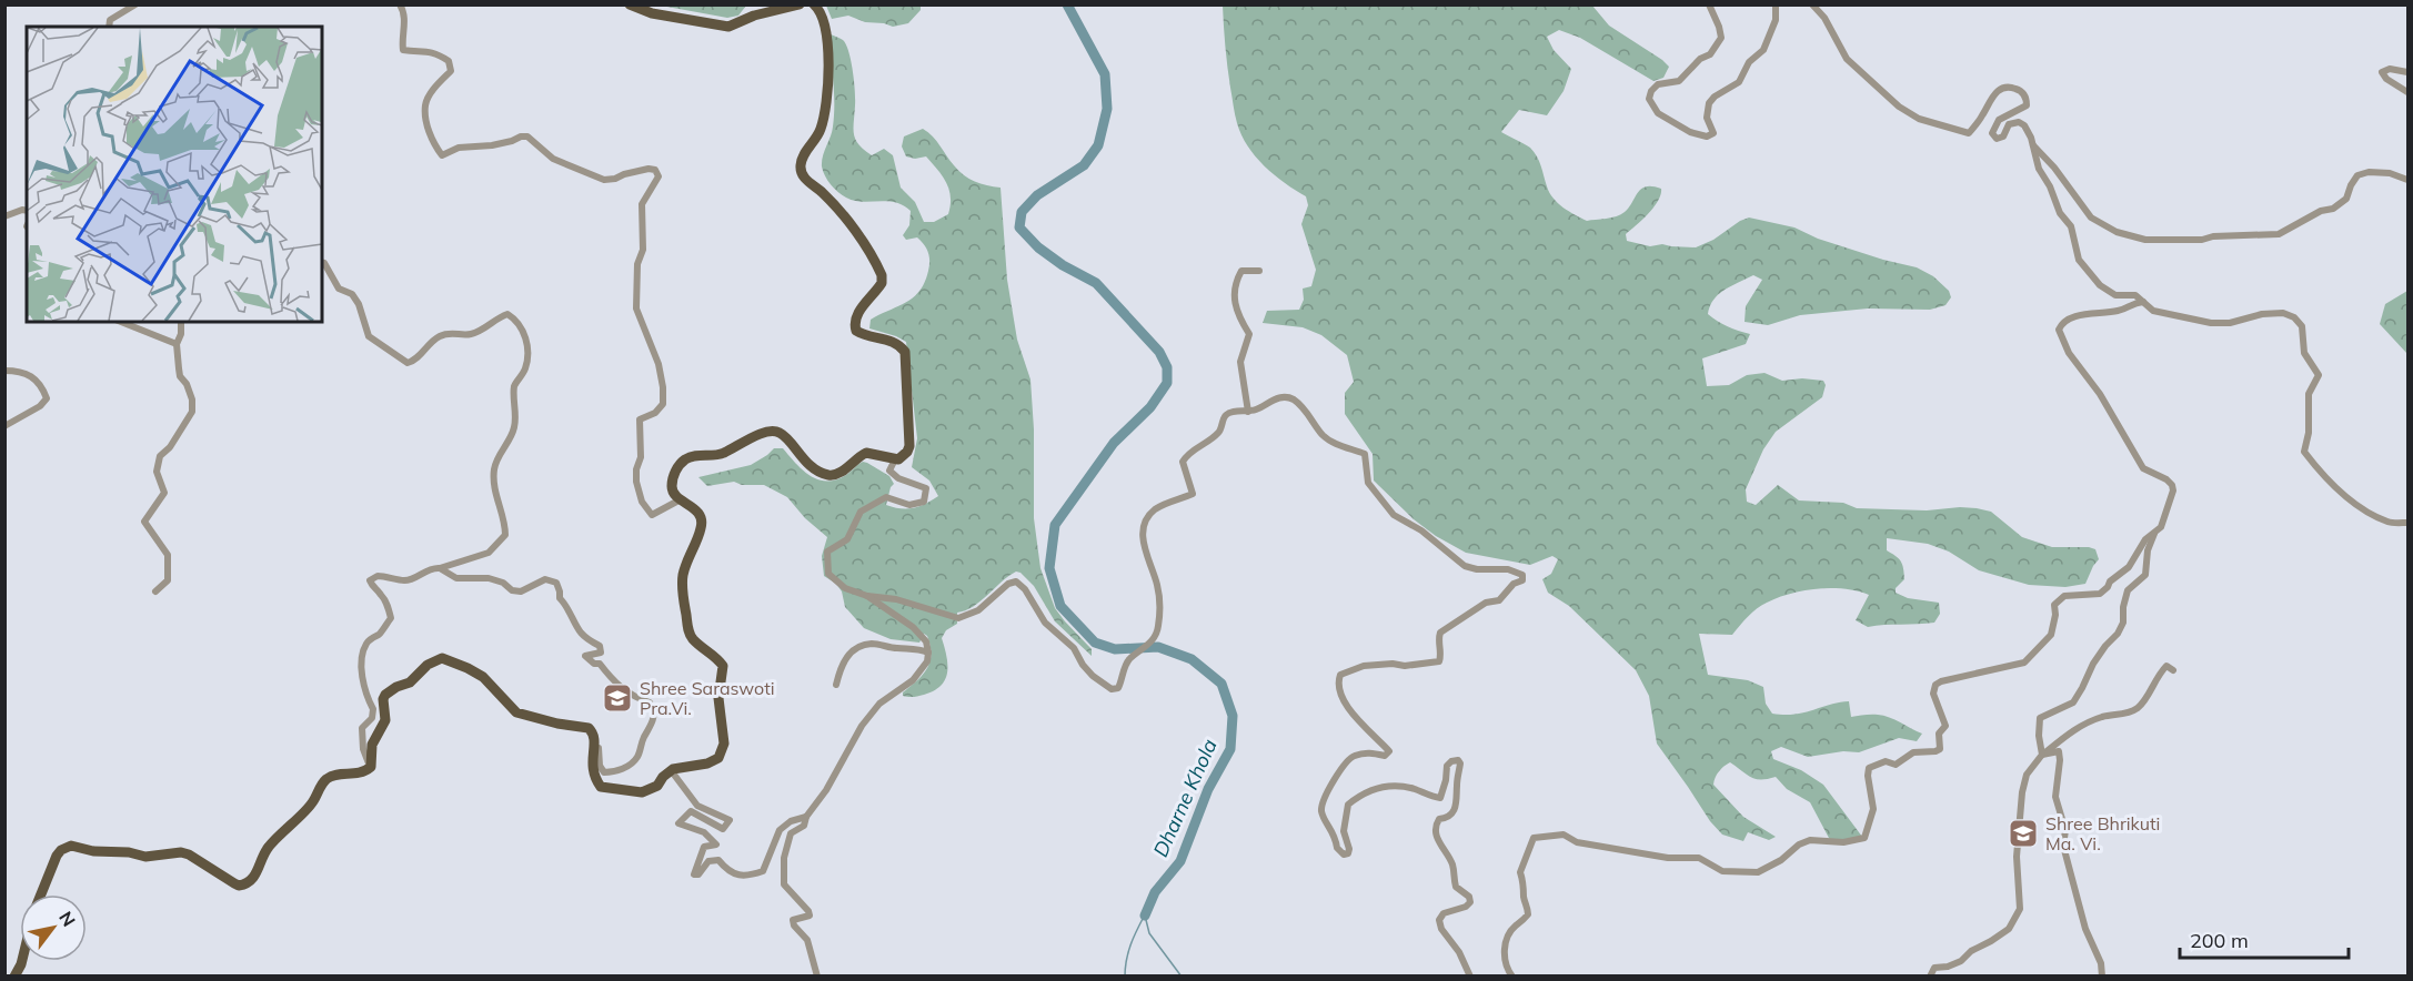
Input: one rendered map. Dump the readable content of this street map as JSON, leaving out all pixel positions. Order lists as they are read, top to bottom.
{
  "water": ["Dharne Khola"],
  "places": {
    "school or university": ["Shree Saraswoti Pra.Vi.", "Shree Bhrikuti Ma. Vi."]
  },
  "scale_bar": "200 m",
  "north": "top right"
}
